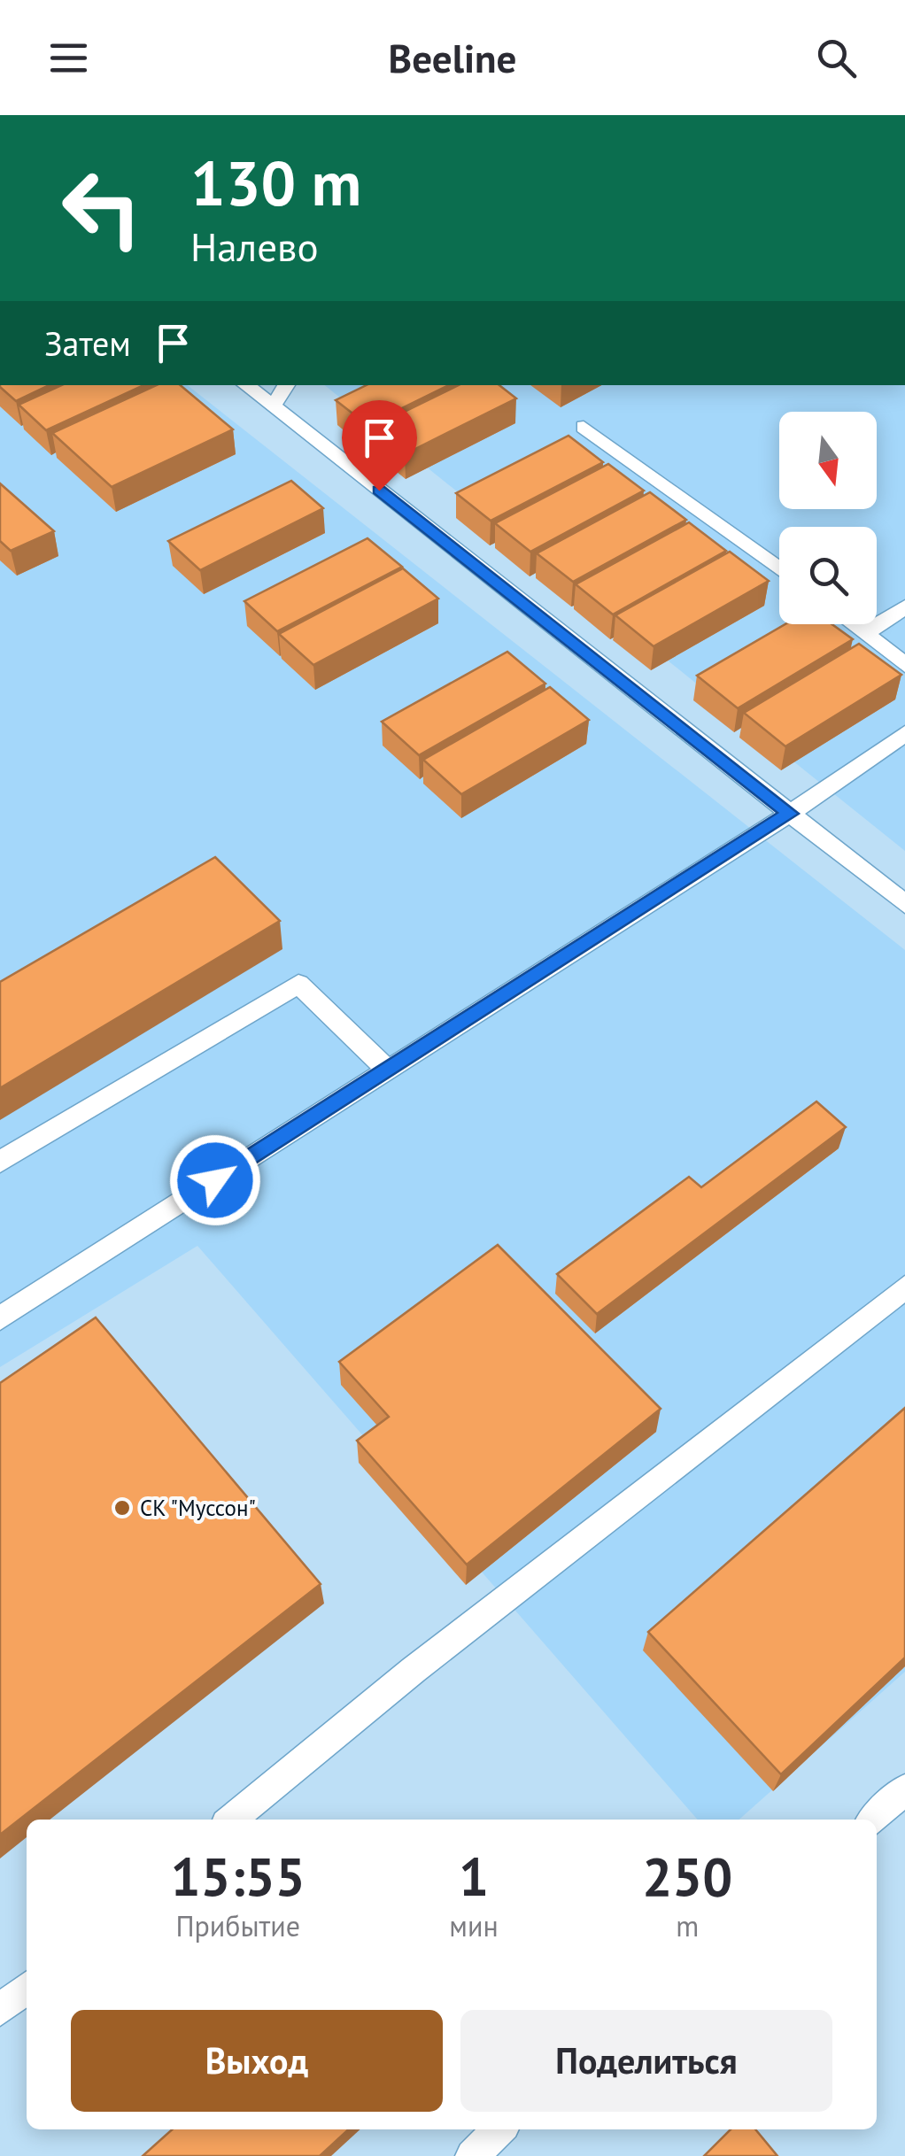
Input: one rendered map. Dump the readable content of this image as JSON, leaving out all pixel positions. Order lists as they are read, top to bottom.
{
  "places": ["СК \"Муссон\""],
  "north": "bottom",
  "page": {
    "header": "Beeline",
    "turn": ["130 m", "Налево"],
    "then": "Затем",
    "eta": [
      "15:55",
      "Прибытие",
      "1",
      "мин",
      "250",
      "m"
    ],
    "buttons": ["Выход", "Поделиться"]
  }
}
